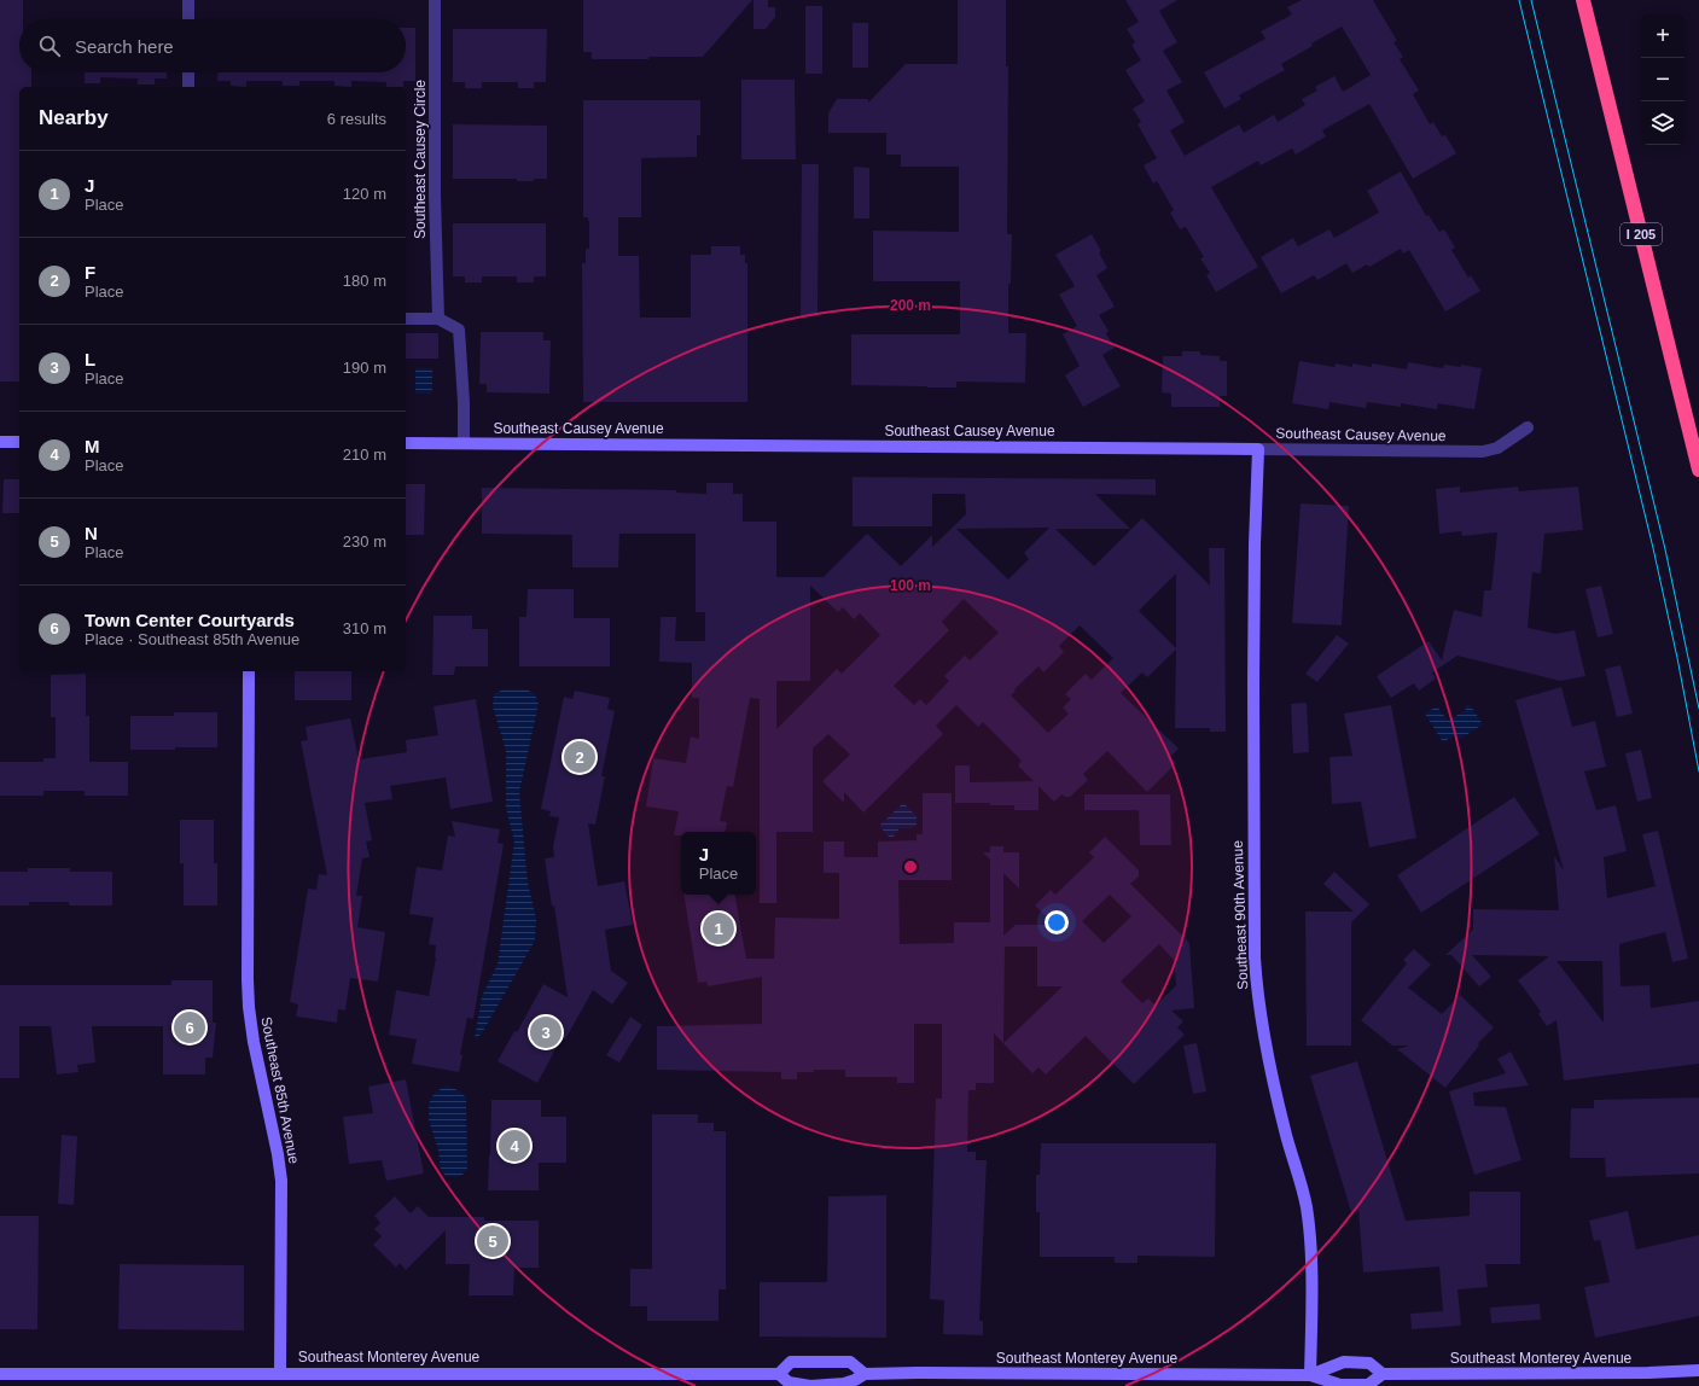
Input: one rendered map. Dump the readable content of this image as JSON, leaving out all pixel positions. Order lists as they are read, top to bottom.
{
  "streets": {
    "highway": ["I 205"],
    "street": [
      "Southeast Causey Circle",
      "Southeast Causey Avenue",
      "Southeast 90th Avenue",
      "Southeast 85th Avenue",
      "Southeast Monterey Avenue"
    ]
  },
  "crossings": [
    ["Southeast Causey Avenue", "Southeast 90th Avenue"],
    ["Southeast 90th Avenue", "Southeast Monterey Avenue"],
    ["Southeast 85th Avenue", "Southeast Monterey Avenue"]
  ],
  "page": {
    "map_buttons": ["+", "−"],
    "search": "Search here",
    "heading": ["Nearby", "6 results"],
    "list": [
      {
        "mark": "1",
        "name": "J",
        "note": "Place",
        "value": "120 m"
      },
      {
        "mark": "2",
        "name": "F",
        "note": "Place",
        "value": "180 m"
      },
      {
        "mark": "3",
        "name": "L",
        "note": "Place",
        "value": "190 m"
      },
      {
        "mark": "4",
        "name": "M",
        "note": "Place",
        "value": "210 m"
      },
      {
        "mark": "5",
        "name": "N",
        "note": "Place",
        "value": "230 m"
      },
      {
        "mark": "6",
        "name": "Town Center Courtyards",
        "note": "Place · Southeast 85th Avenue",
        "value": "310 m"
      }
    ],
    "pins": [
      "2",
      "1",
      "6",
      "3",
      "4",
      "5"
    ],
    "popup": ["J", "Place"]
  },
  "rings": ["200 m", "100 m"]
}
